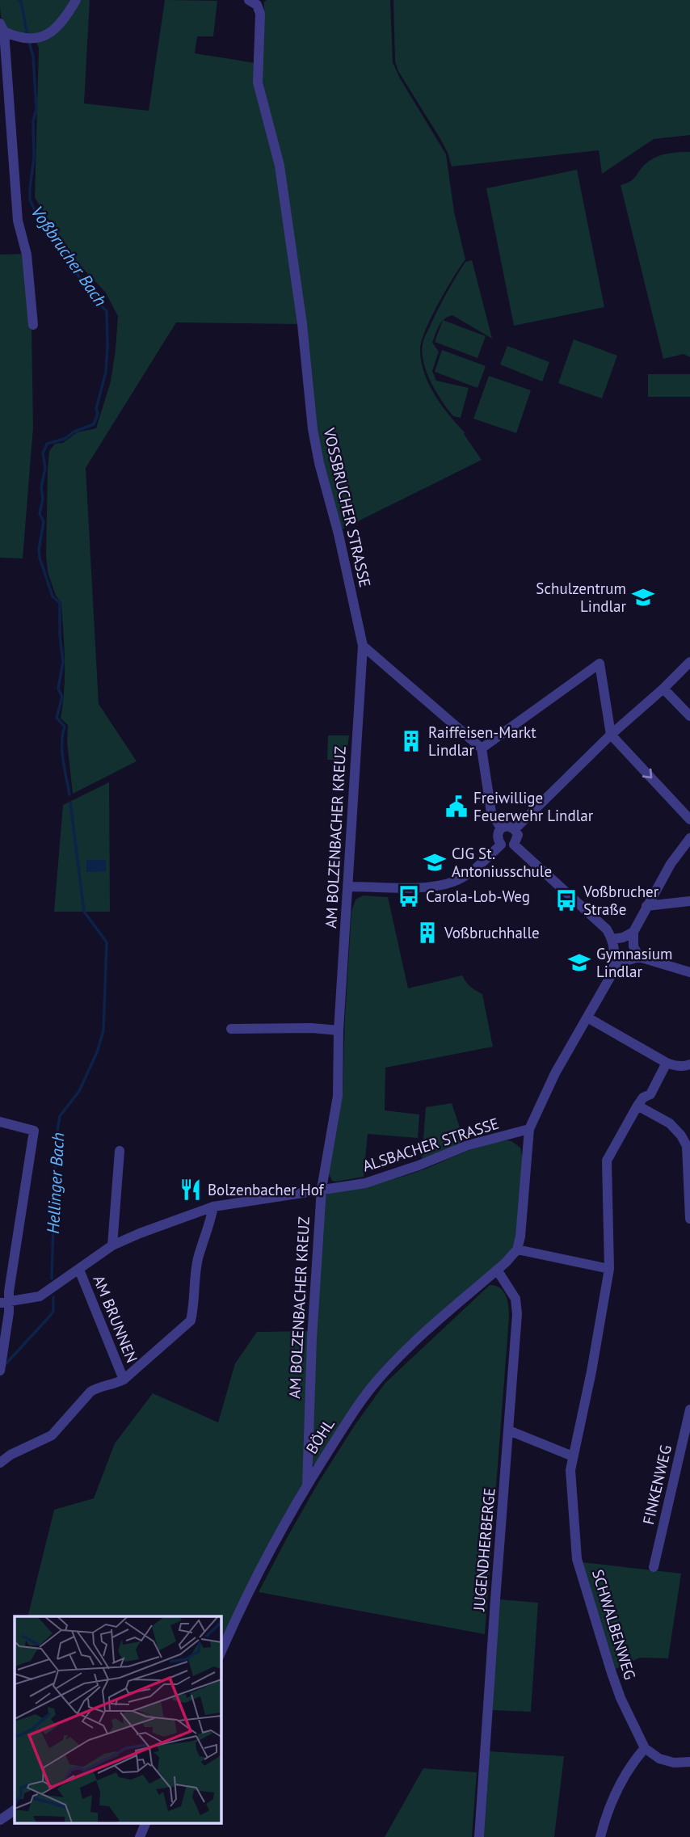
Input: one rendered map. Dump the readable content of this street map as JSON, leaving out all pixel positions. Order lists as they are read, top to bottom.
{
  "streets": {
    "street": [
      "VOSSBRUCHER STRASSE",
      "AM BOLZENBACHER KREUZ",
      "ALSBACHER STRASSE",
      "AM BRUNNEN",
      "BÖHL",
      "FINKENWEG",
      "JUGENDHERBERGE",
      "SCHWALBENWEG"
    ]
  },
  "crossings": [
    ["VOSSBRUCHER STRASSE", "AM BOLZENBACHER KREUZ"],
    ["AM BOLZENBACHER KREUZ", "ALSBACHER STRASSE"],
    ["AM BOLZENBACHER KREUZ", "BÖHL"],
    ["ALSBACHER STRASSE", "AM BRUNNEN"],
    ["BÖHL", "JUGENDHERBERGE"]
  ],
  "water": ["Voßbrucher Bach", "Hellinger Bach"],
  "places": {
    "school or university": ["Schulzentrum Lindlar", "CJG St. Antoniusschule", "Gymnasium Lindlar"],
    "building": ["Raiffeisen-Markt Lindlar", "Voßbruchhalle"],
    "public building": ["Freiwillige Feuerwehr Lindlar"],
    "bus stop": ["Carola-Lob-Weg", "Voßbrucher Straße"],
    "restaurant": ["Bolzenbacher Hof"]
  }
}
